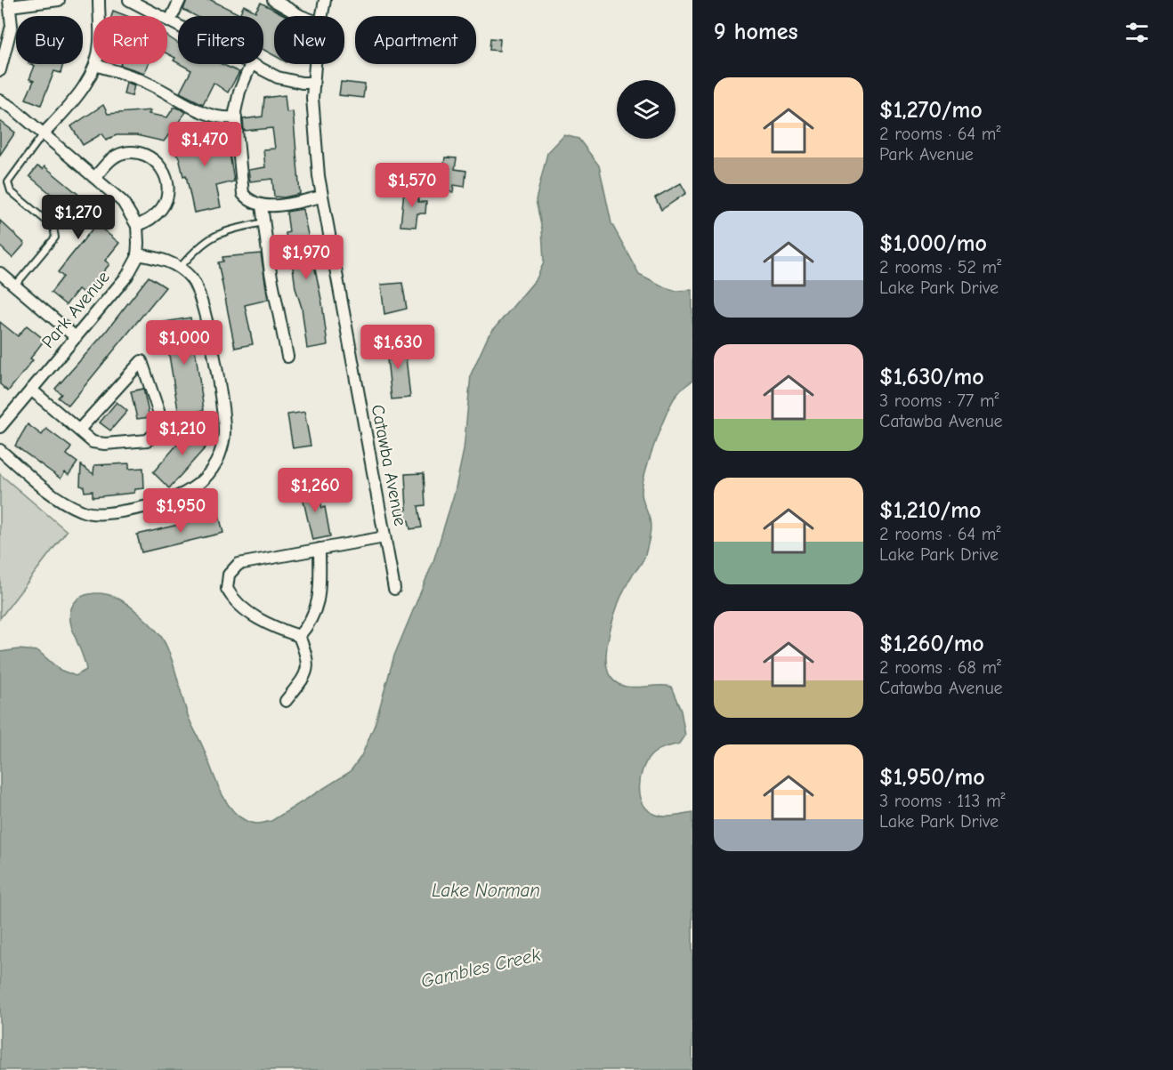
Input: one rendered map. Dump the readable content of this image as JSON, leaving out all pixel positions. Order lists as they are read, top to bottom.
{
  "streets": {
    "street": ["Park Avenue", "Catawba Avenue"]
  },
  "water": ["Lake Norman", "Gambles Creek"],
  "page": {
    "heading": "9 homes",
    "chip": [
      "Buy",
      "Rent",
      "Filters",
      "New",
      "Apartment"
    ],
    "list": [
      {
        "name": "$1,270/mo",
        "note": "2 rooms · 64 m² · Park Avenue"
      },
      {
        "name": "$1,000/mo",
        "note": "2 rooms · 52 m² · Lake Park Drive"
      },
      {
        "name": "$1,630/mo",
        "note": "3 rooms · 77 m² · Catawba Avenue"
      },
      {
        "name": "$1,210/mo",
        "note": "2 rooms · 64 m² · Lake Park Drive"
      },
      {
        "name": "$1,260/mo",
        "note": "2 rooms · 68 m² · Catawba Avenue"
      },
      {
        "name": "$1,950/mo",
        "note": "3 rooms · 113 m² · Lake Park Drive"
      }
    ],
    "price": [
      "$1,470",
      "$1,570",
      "$1,270",
      "$1,970",
      "$1,000",
      "$1,630",
      "$1,210",
      "$1,260",
      "$1,950"
    ]
  }
}
